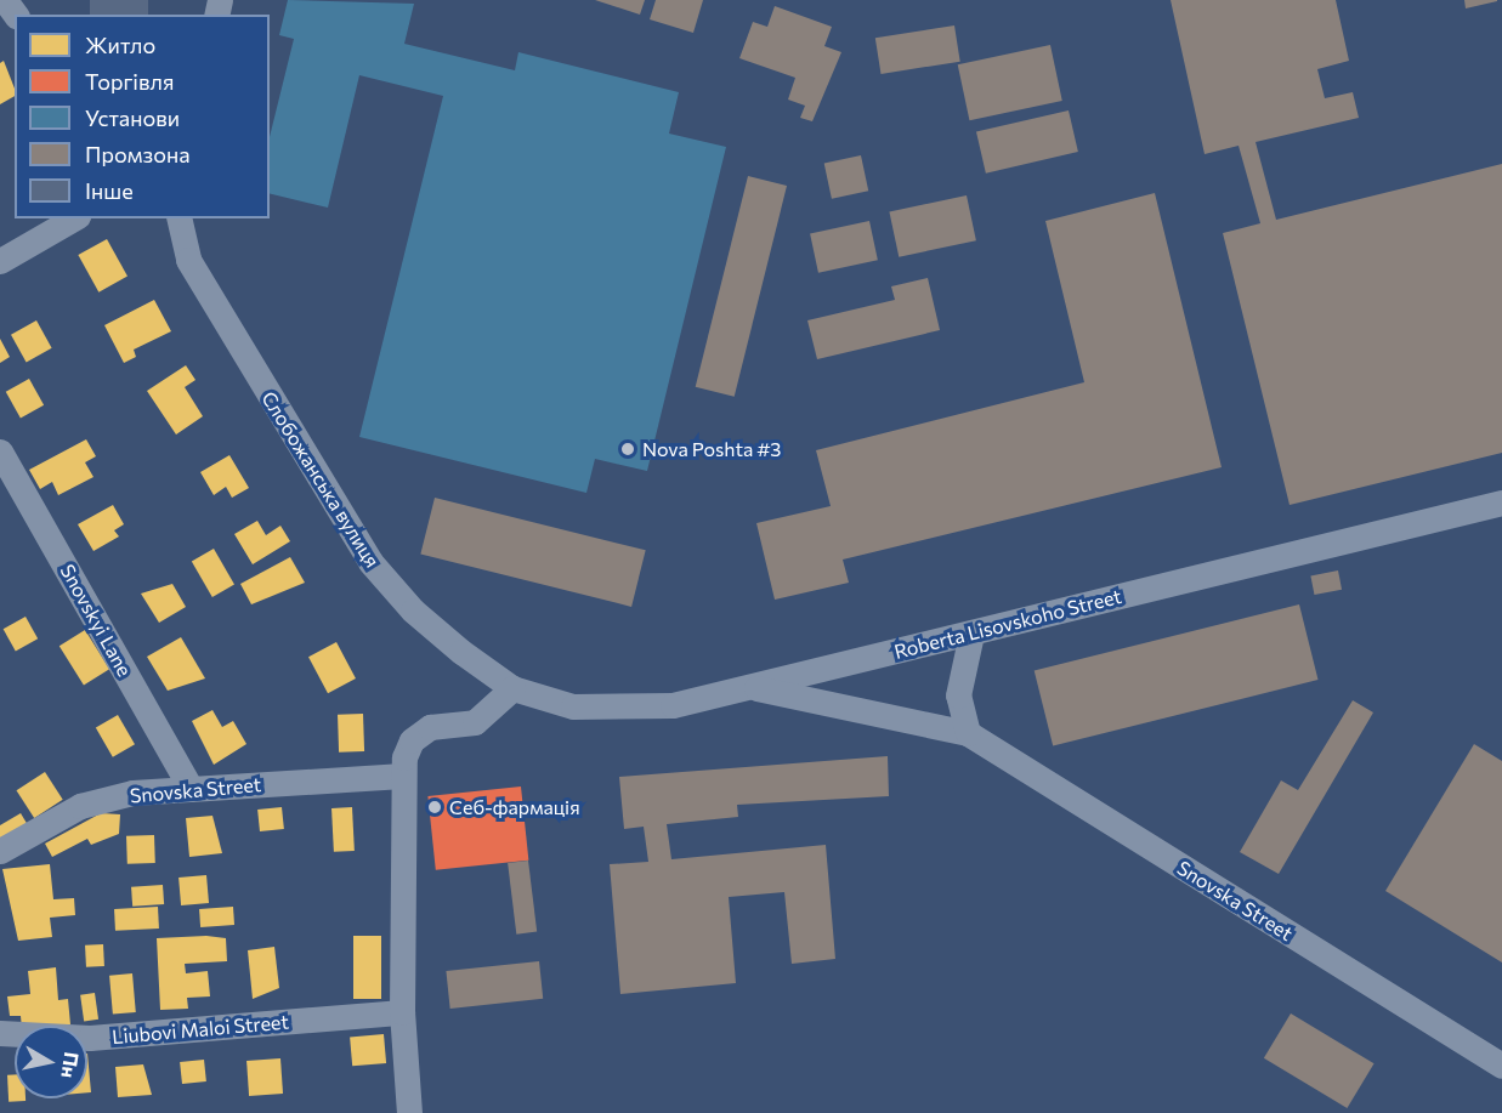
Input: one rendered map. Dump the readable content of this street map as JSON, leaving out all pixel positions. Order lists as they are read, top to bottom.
{
  "streets": {
    "street": [
      "Слобожанська вулиця",
      "Snovskyi Lane",
      "Roberta Lisovskoho Street",
      "Snovska Street",
      "Liubovi Maloi Street"
    ]
  },
  "crossings": [
    ["Слобожанська вулиця", "Roberta Lisovskoho Street"],
    ["Snovskyi Lane", "Snovska Street"],
    ["Roberta Lisovskoho Street", "Snovska Street"]
  ],
  "places": ["Nova Poshta #3", "Себ-фармація"],
  "legend": [
    "Житло",
    "Торгівля",
    "Установи",
    "Промзона",
    "Інше"
  ],
  "north": "right"
}
